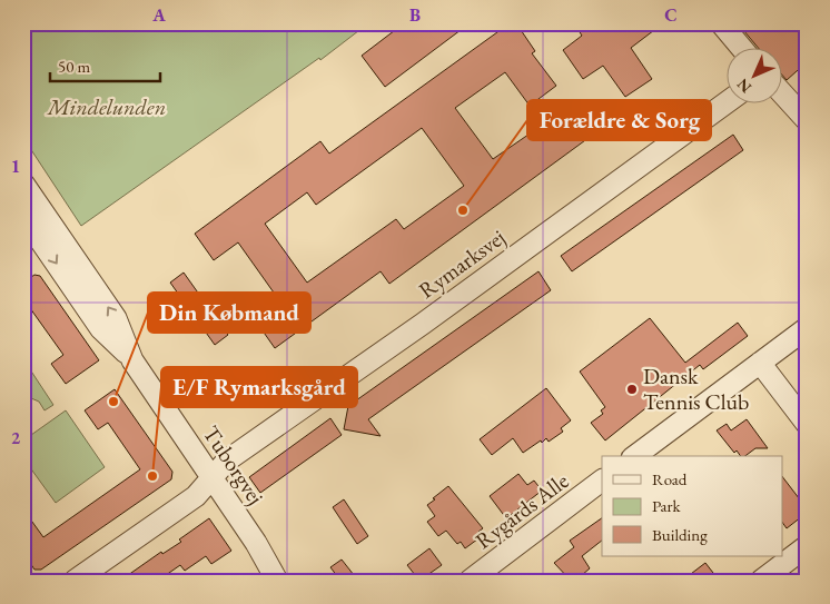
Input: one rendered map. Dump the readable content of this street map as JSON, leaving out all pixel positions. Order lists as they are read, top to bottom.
{
  "streets": {
    "street": ["Rymarksvej", "Tuborgvej", "Rygårds Alle"]
  },
  "crossings": [
    ["Rymarksvej", "Tuborgvej"]
  ],
  "parks": ["Mindelunden"],
  "places": [
    "Forældre & Sorg",
    "Dansk Tennis Club",
    "Din Købmand",
    "E/F Rymarksgård"
  ],
  "legend": ["Road", "Park", "Building"],
  "scale_bar": "50 m",
  "north": "bottom left",
  "grid": {
    "columns": ["A", "B", "C"],
    "rows": ["1", "2"]
  }
}
